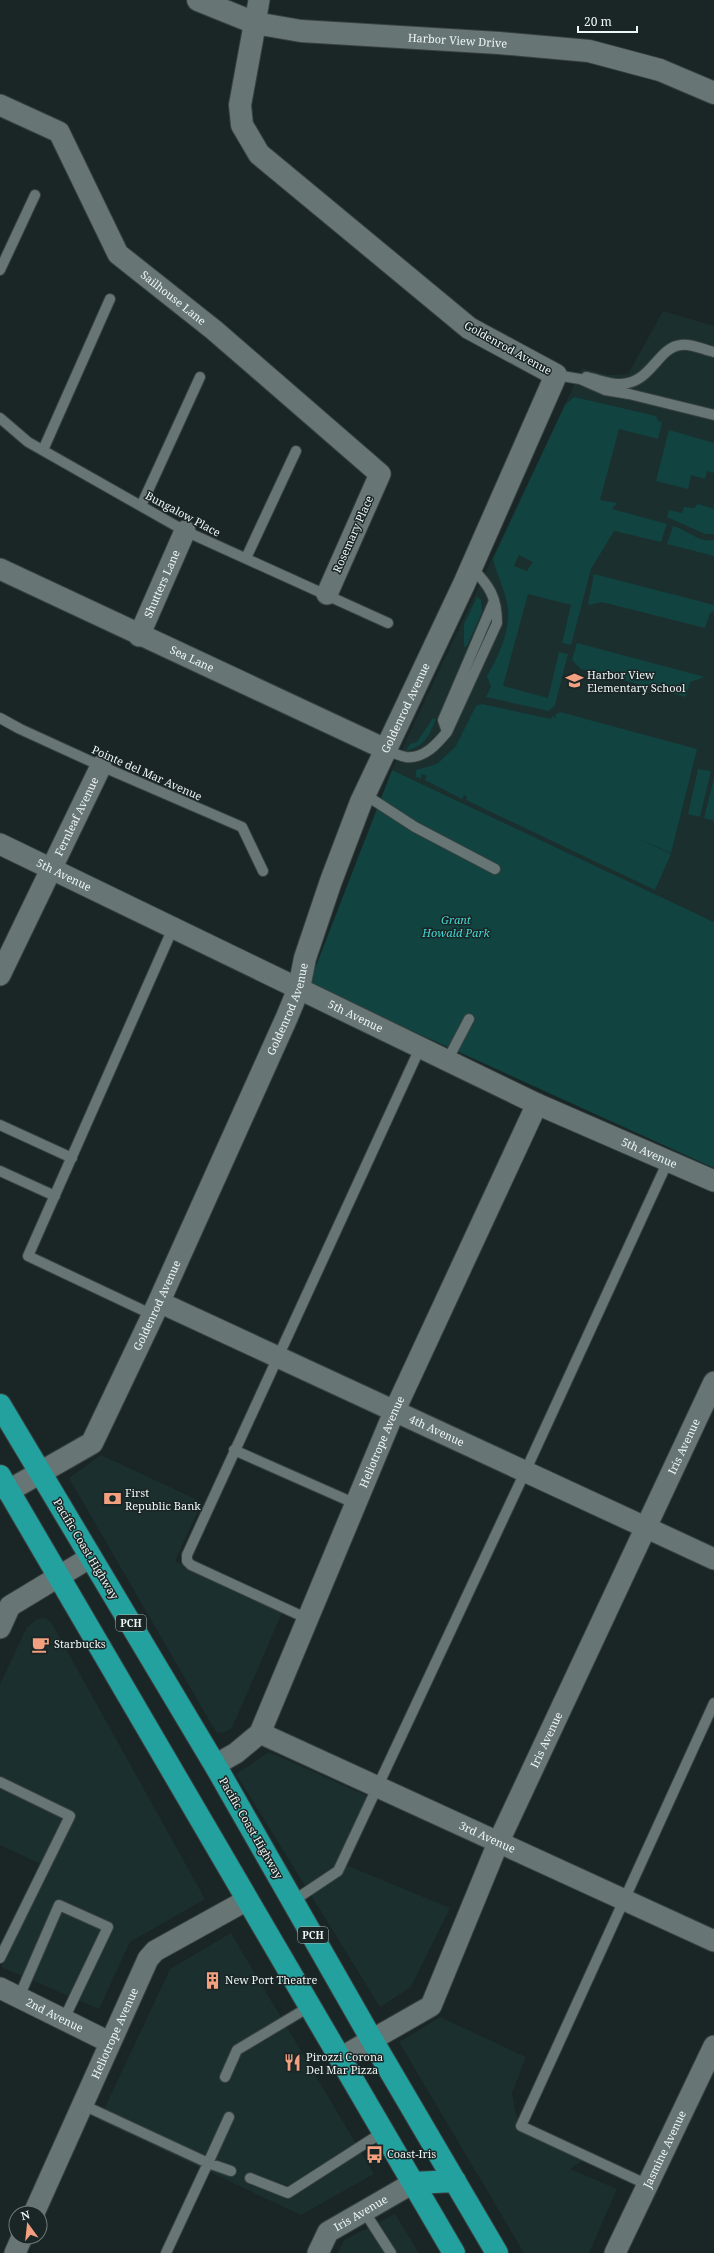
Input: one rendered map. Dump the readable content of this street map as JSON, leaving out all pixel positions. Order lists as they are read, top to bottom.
{
  "streets": {
    "highway": ["Pacific Coast Highway", "PCH"],
    "street": [
      "Harbor View Drive",
      "Sailhouse Lane",
      "Goldenrod Avenue",
      "Rosemary Place",
      "Shutters Lane",
      "Sea Lane",
      "Fernleaf Avenue",
      "5th Avenue",
      "4th Avenue",
      "Heliotrope Avenue",
      "Iris Avenue",
      "3rd Avenue",
      "2nd Avenue",
      "Jasmine Avenue"
    ],
    "lane": ["Bungalow Place", "Pointe del Mar Avenue"]
  },
  "crossings": [
    ["Harbor View Drive", "Goldenrod Avenue"],
    ["Sailhouse Lane", "Rosemary Place"],
    ["Goldenrod Avenue", "Sea Lane"],
    ["Goldenrod Avenue", "5th Avenue"],
    ["Goldenrod Avenue", "4th Avenue"],
    ["Goldenrod Avenue", "Pacific Coast Highway"],
    ["Bungalow Place", "Rosemary Place"],
    ["Bungalow Place", "Shutters Lane"],
    ["Shutters Lane", "Sea Lane"],
    ["Pointe del Mar Avenue", "Fernleaf Avenue"],
    ["Fernleaf Avenue", "5th Avenue"],
    ["5th Avenue", "Heliotrope Avenue"],
    ["4th Avenue", "Heliotrope Avenue"],
    ["4th Avenue", "Iris Avenue"],
    ["Heliotrope Avenue", "Pacific Coast Highway"],
    ["Heliotrope Avenue", "3rd Avenue"],
    ["Heliotrope Avenue", "2nd Avenue"],
    ["Iris Avenue", "Pacific Coast Highway"],
    ["Iris Avenue", "3rd Avenue"]
  ],
  "parks": ["Grant Howald Park"],
  "places": {
    "school or university": ["Harbor View Elementary School"],
    "bank": ["First Republic Bank"],
    "cafe": ["Starbucks"],
    "building": ["New Port Theatre"],
    "restaurant": ["Pirozzi Corona Del Mar Pizza"],
    "bus stop": ["Coast-Iris"]
  },
  "scale_bar": "20 m",
  "north": "top"
}
